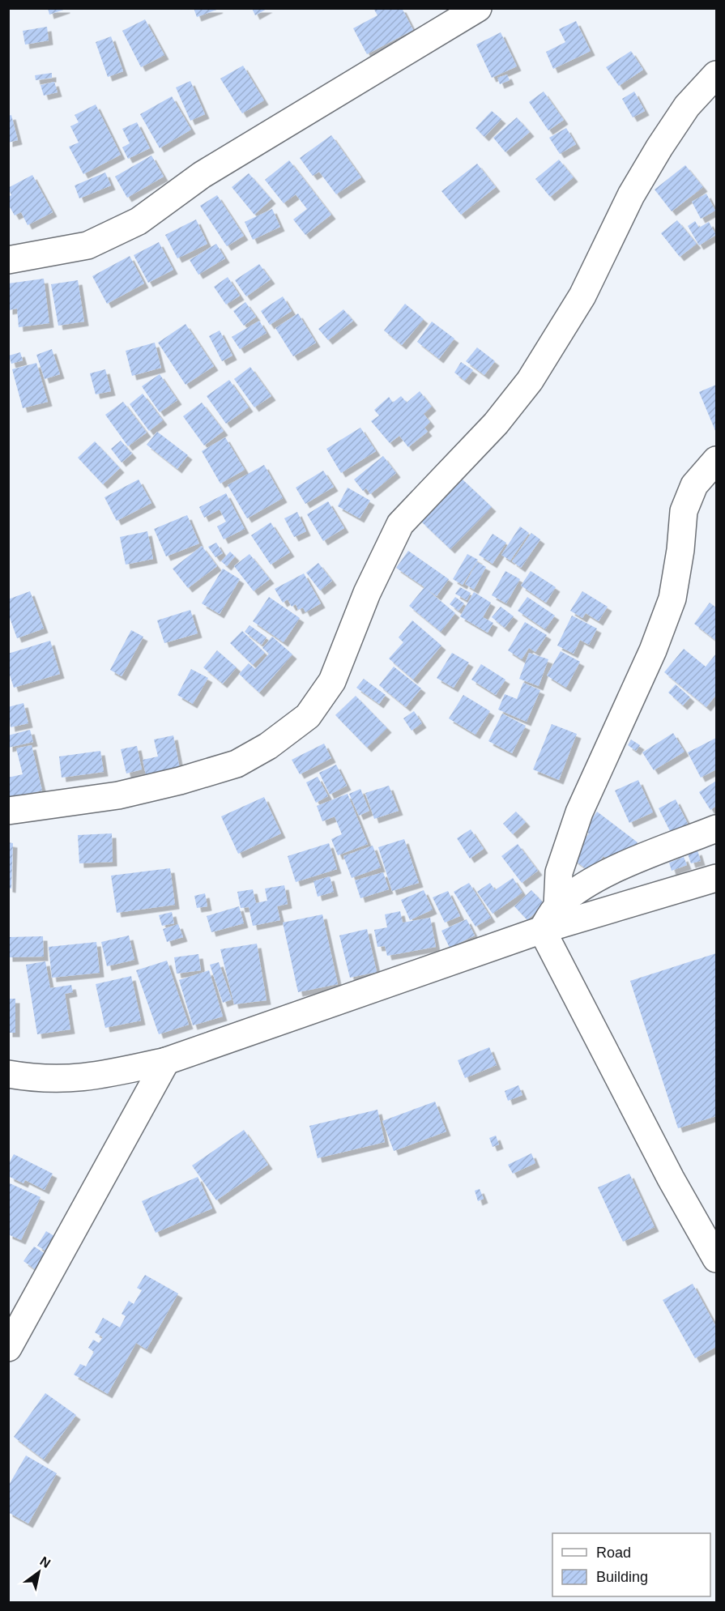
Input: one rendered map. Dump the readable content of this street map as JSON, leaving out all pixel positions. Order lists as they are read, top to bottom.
{
  "legend": ["Road", "Building"],
  "north": "top right"
}
